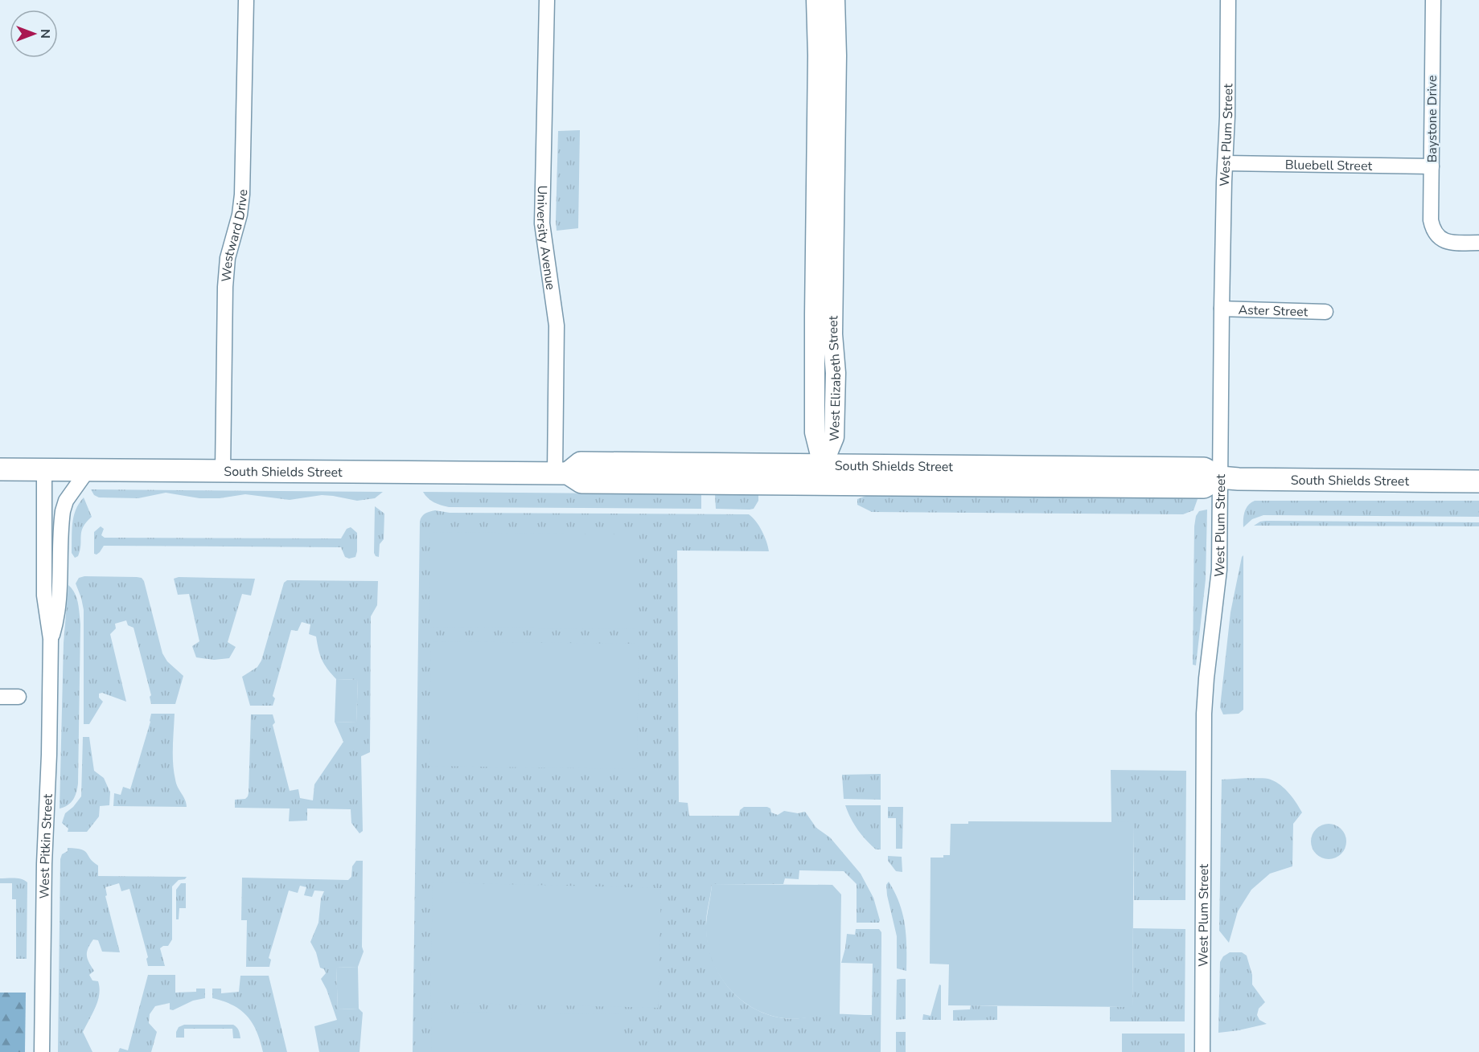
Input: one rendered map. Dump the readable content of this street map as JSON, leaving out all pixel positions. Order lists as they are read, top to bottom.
{
  "streets": {
    "main road": ["West Elizabeth Street", "South Shields Street"],
    "street": [
      "Baystone Drive",
      "West Plum Street",
      "Bluebell Street",
      "Westward Drive",
      "University Avenue",
      "Aster Street",
      "West Pitkin Street"
    ]
  },
  "crossings": [
    ["Baystone Drive", "Bluebell Street"],
    ["West Plum Street", "Bluebell Street"],
    ["West Plum Street", "Aster Street"],
    ["West Plum Street", "South Shields Street"],
    ["Westward Drive", "South Shields Street"],
    ["University Avenue", "South Shields Street"],
    ["West Elizabeth Street", "South Shields Street"],
    ["South Shields Street", "West Pitkin Street"]
  ],
  "north": "right"
}
